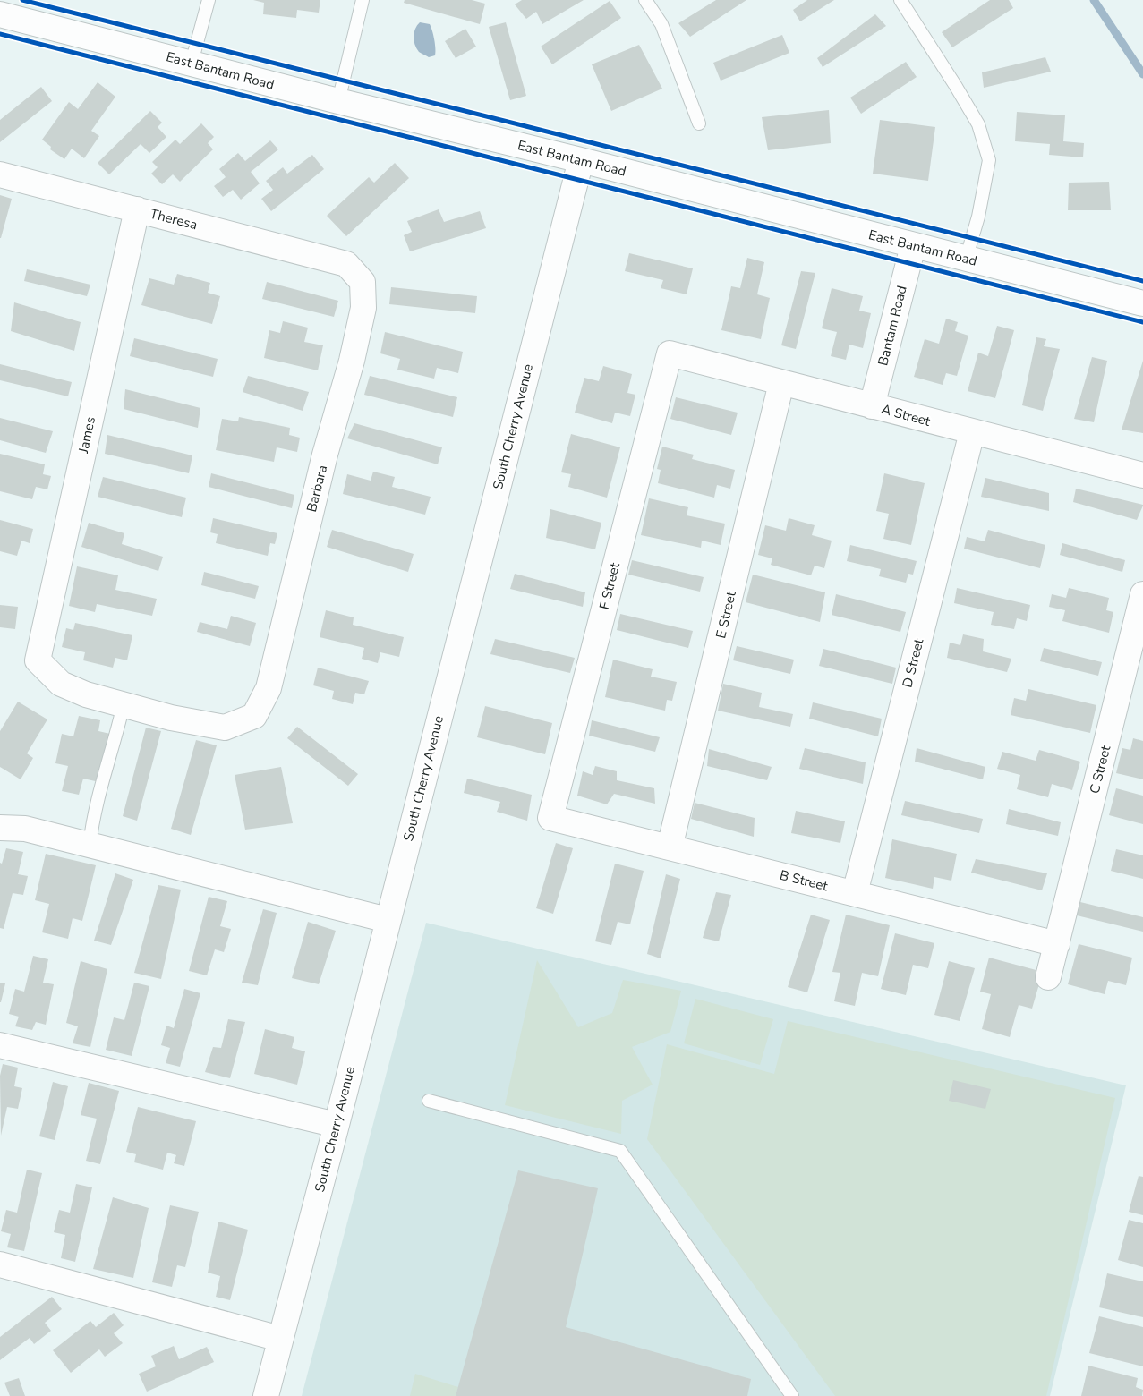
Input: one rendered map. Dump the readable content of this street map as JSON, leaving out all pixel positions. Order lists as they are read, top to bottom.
{
  "streets": {
    "street": [
      "East Bantam Road",
      "Theresa",
      "Bantam Road",
      "A Street",
      "South Cherry Avenue",
      "James",
      "Barbara",
      "F Street",
      "E Street",
      "D Street",
      "C Street",
      "B Street"
    ]
  },
  "crossings": [
    ["East Bantam Road", "Bantam Road"],
    ["East Bantam Road", "South Cherry Avenue"],
    ["Theresa", "James"],
    ["Theresa", "Barbara"],
    ["Bantam Road", "A Street"],
    ["A Street", "F Street"],
    ["A Street", "E Street"],
    ["A Street", "D Street"],
    ["James", "Barbara"],
    ["F Street", "B Street"],
    ["E Street", "B Street"],
    ["D Street", "B Street"],
    ["C Street", "B Street"]
  ]
}
